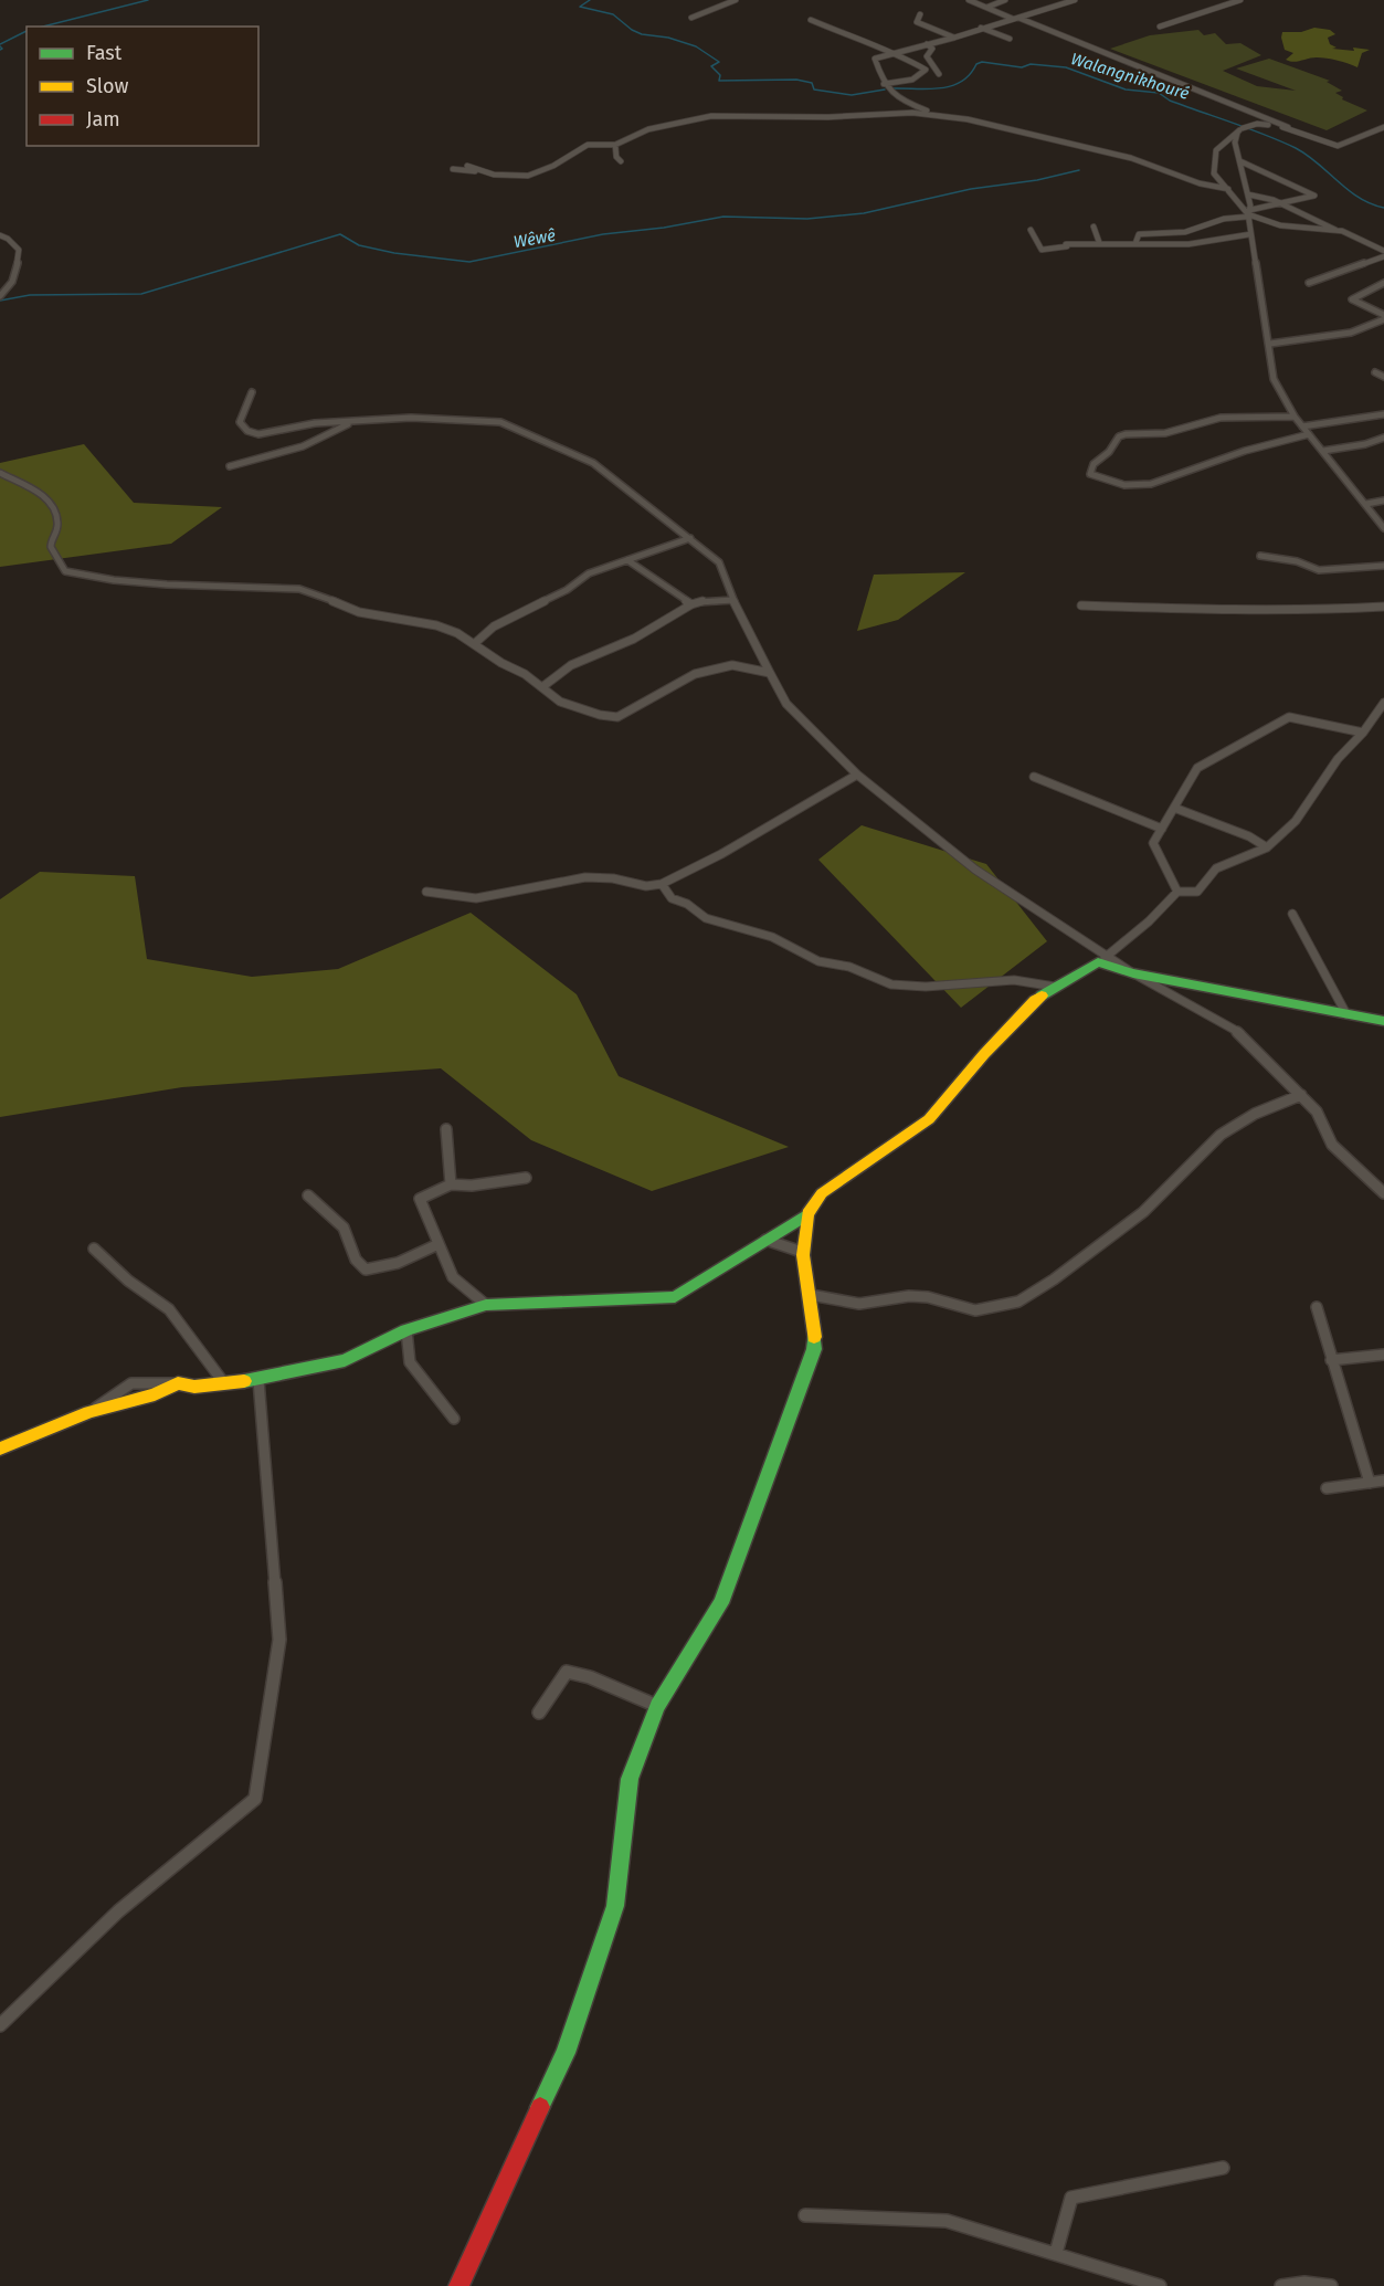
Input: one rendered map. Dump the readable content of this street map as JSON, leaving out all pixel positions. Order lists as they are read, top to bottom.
{
  "water": ["Walangnikhouré", "Wêwê"],
  "legend": ["Fast", "Slow", "Jam"]
}
